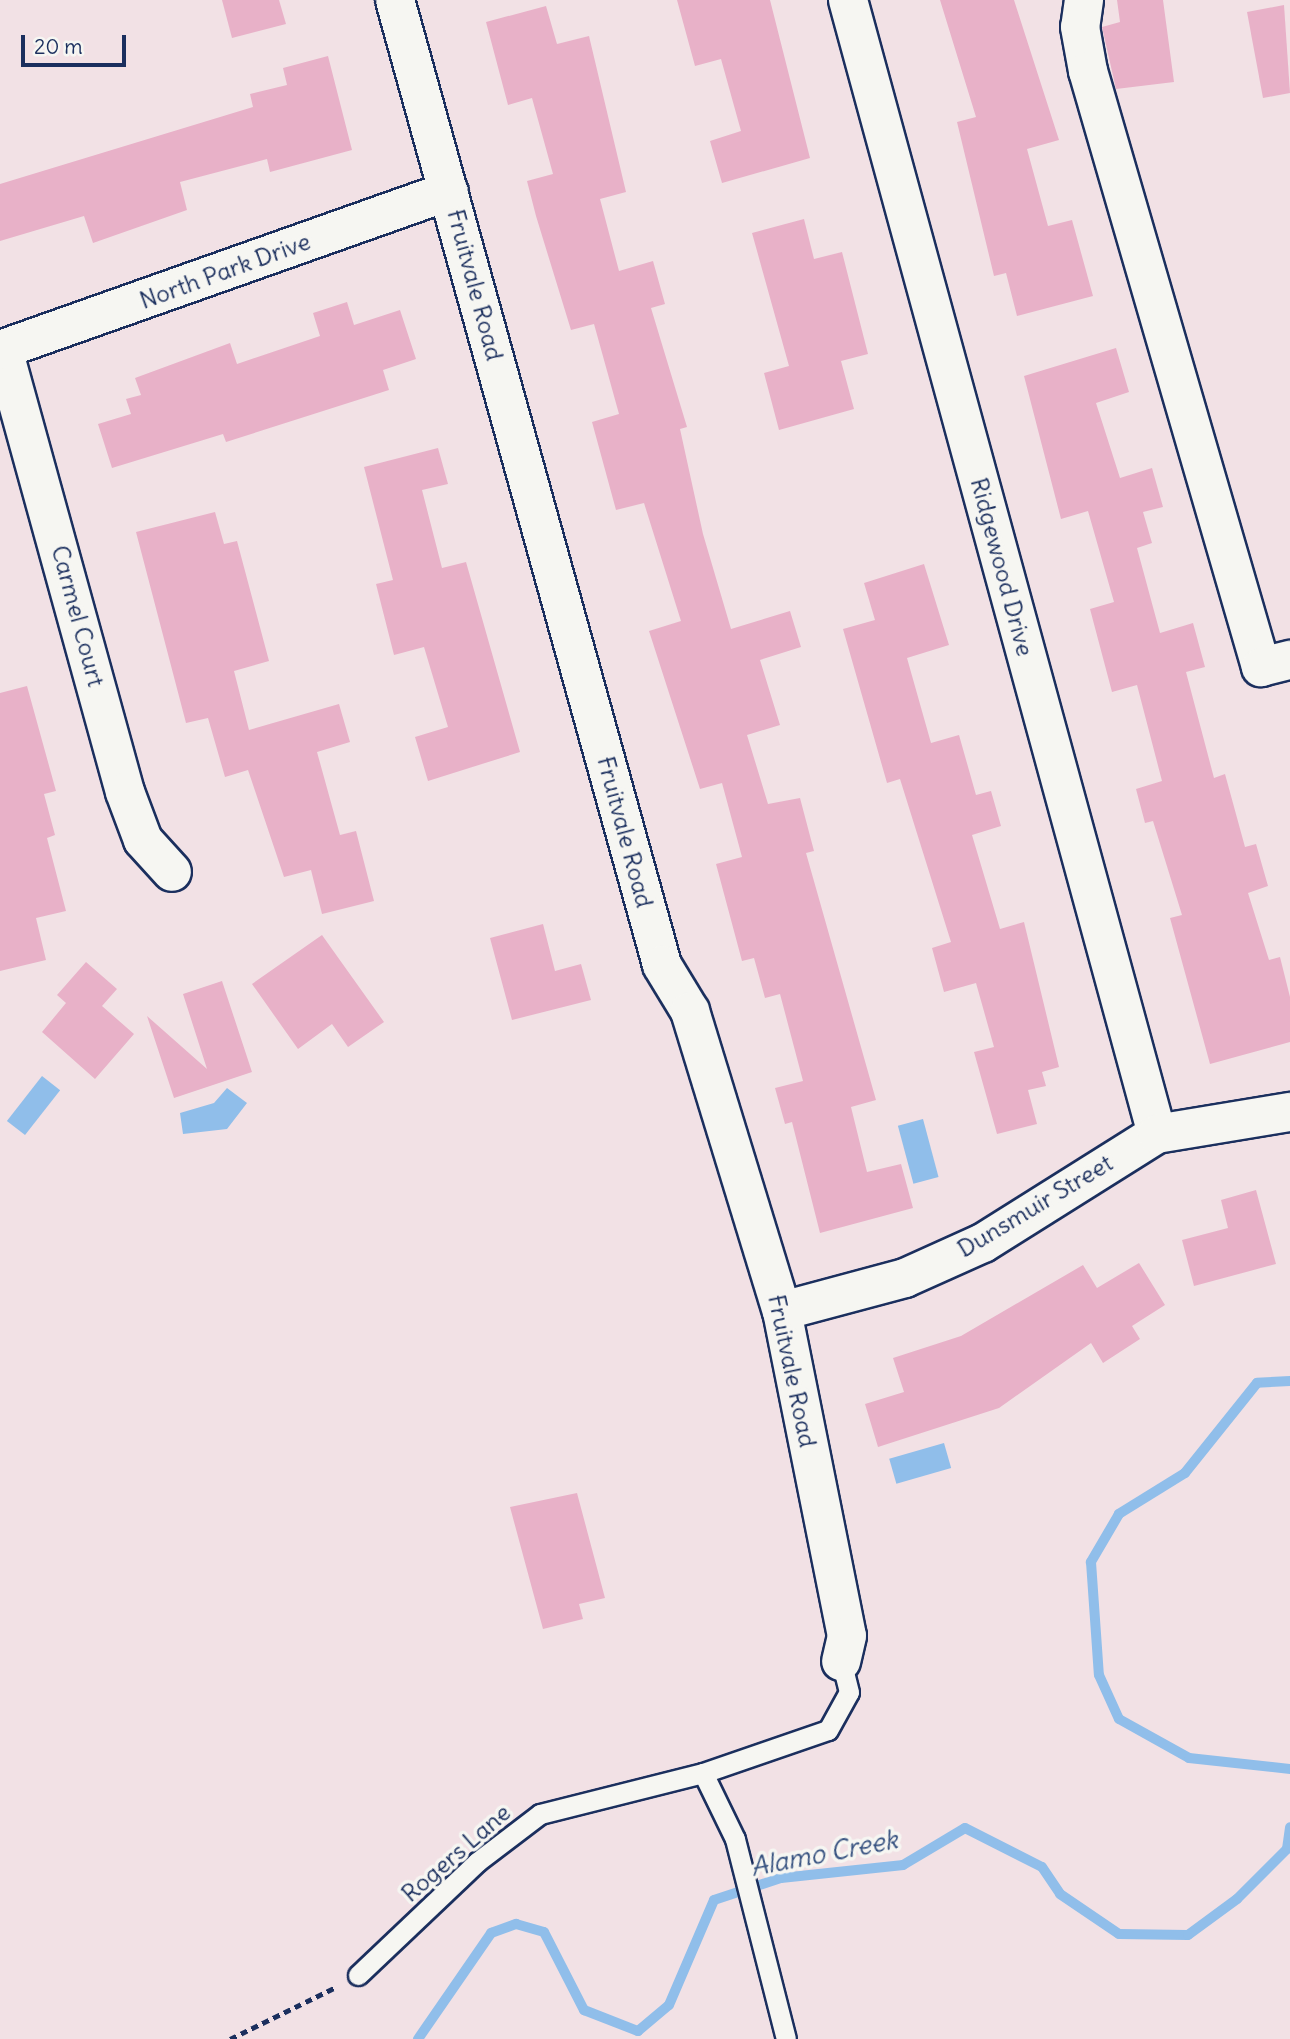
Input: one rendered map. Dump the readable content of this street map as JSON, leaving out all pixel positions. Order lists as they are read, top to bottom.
{
  "streets": {
    "street": [
      "North Park Drive",
      "Fruitvale Road",
      "Ridgewood Drive",
      "Carmel Court",
      "Dunsmuir Street"
    ],
    "lane": ["Rogers Lane"]
  },
  "crossings": [
    ["North Park Drive", "Fruitvale Road"],
    ["North Park Drive", "Carmel Court"],
    ["Fruitvale Road", "Dunsmuir Street"],
    ["Fruitvale Road", "Rogers Lane"],
    ["Ridgewood Drive", "Dunsmuir Street"]
  ],
  "water": ["Alamo Creek"],
  "scale_bar": "20 m"
}
